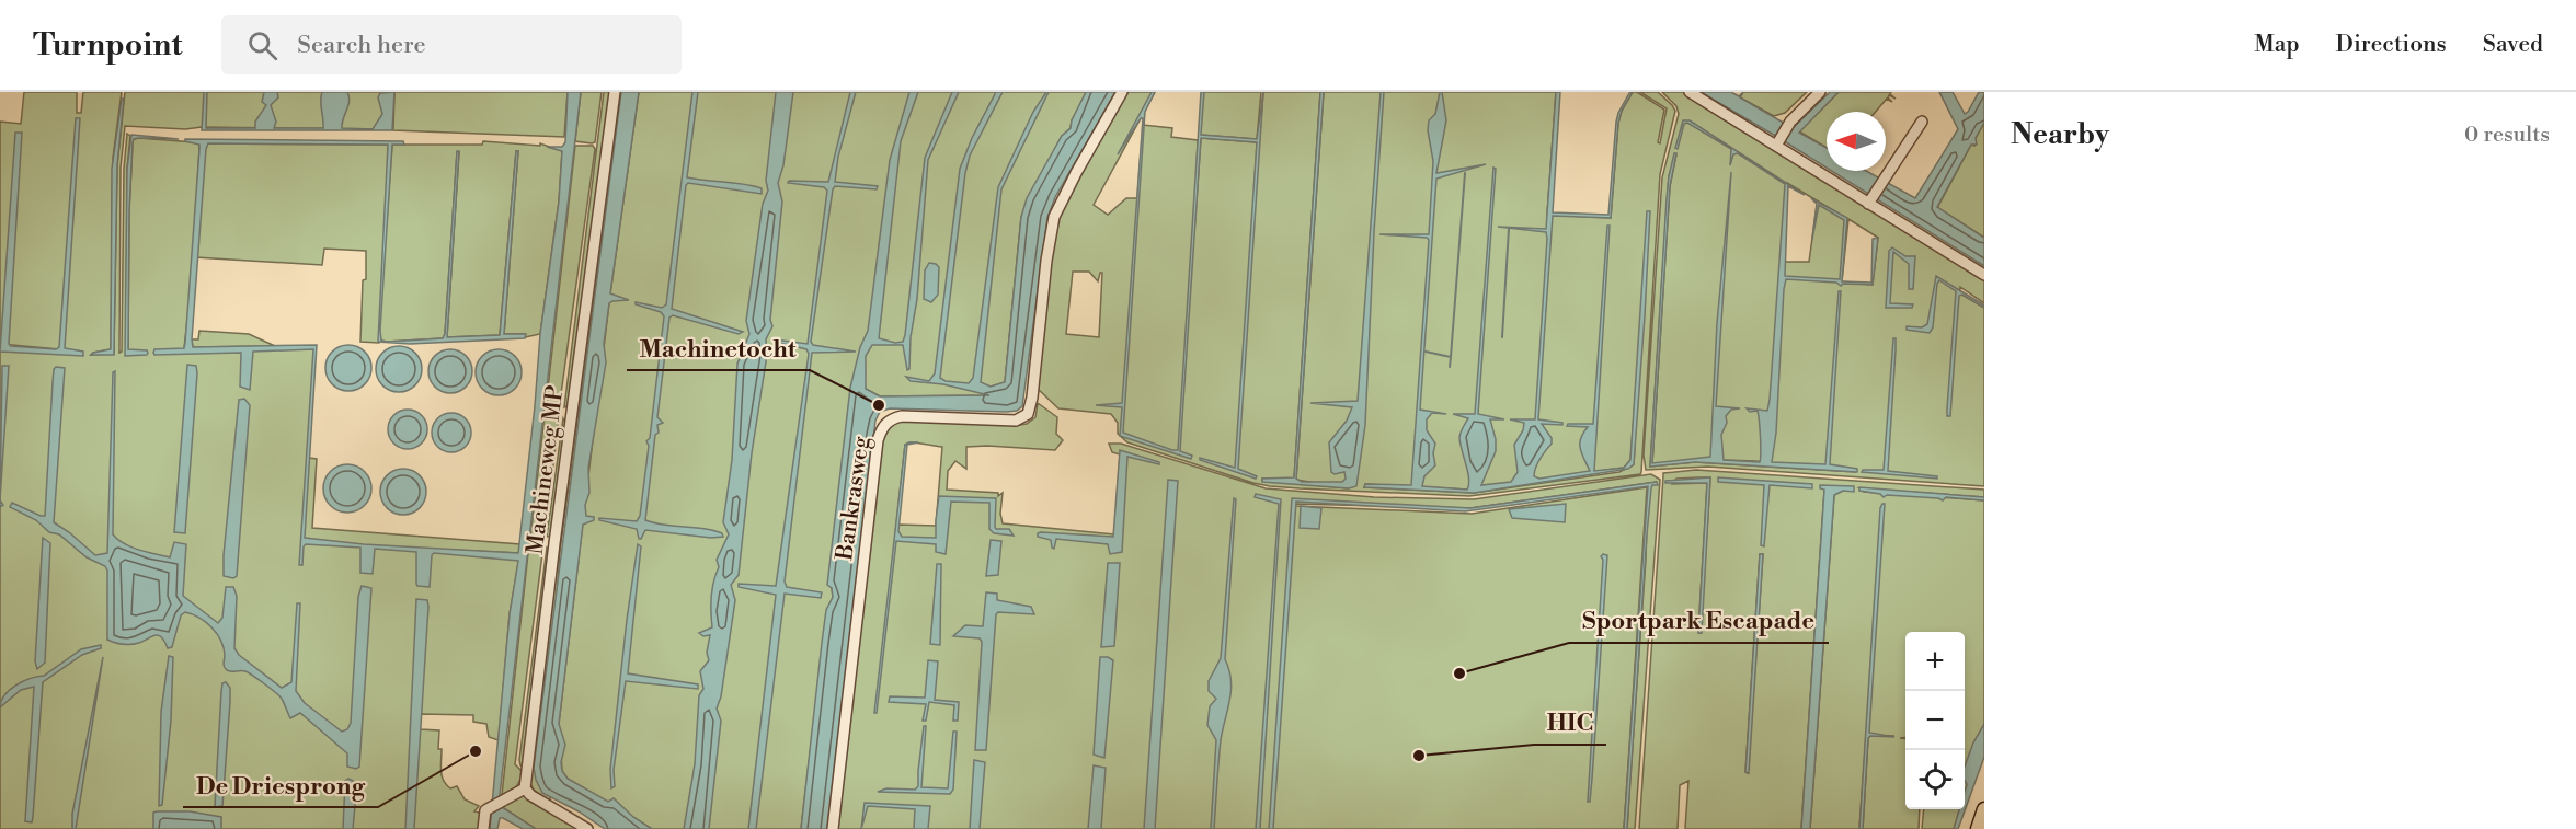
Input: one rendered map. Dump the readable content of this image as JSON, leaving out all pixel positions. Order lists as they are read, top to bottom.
{
  "streets": {
    "street": ["Machineweg MP", "Bankrasweg"]
  },
  "places": [
    "Machinetocht",
    "Sportpark Escapade",
    "De Driesprong",
    "HIC"
  ],
  "north": "left",
  "page": {
    "header": "Turnpoint",
    "search": "Search here",
    "nav": ["Map", "Directions", "Saved"],
    "heading": ["Nearby", "0 results"],
    "map_buttons": ["+", "−"]
  }
}
